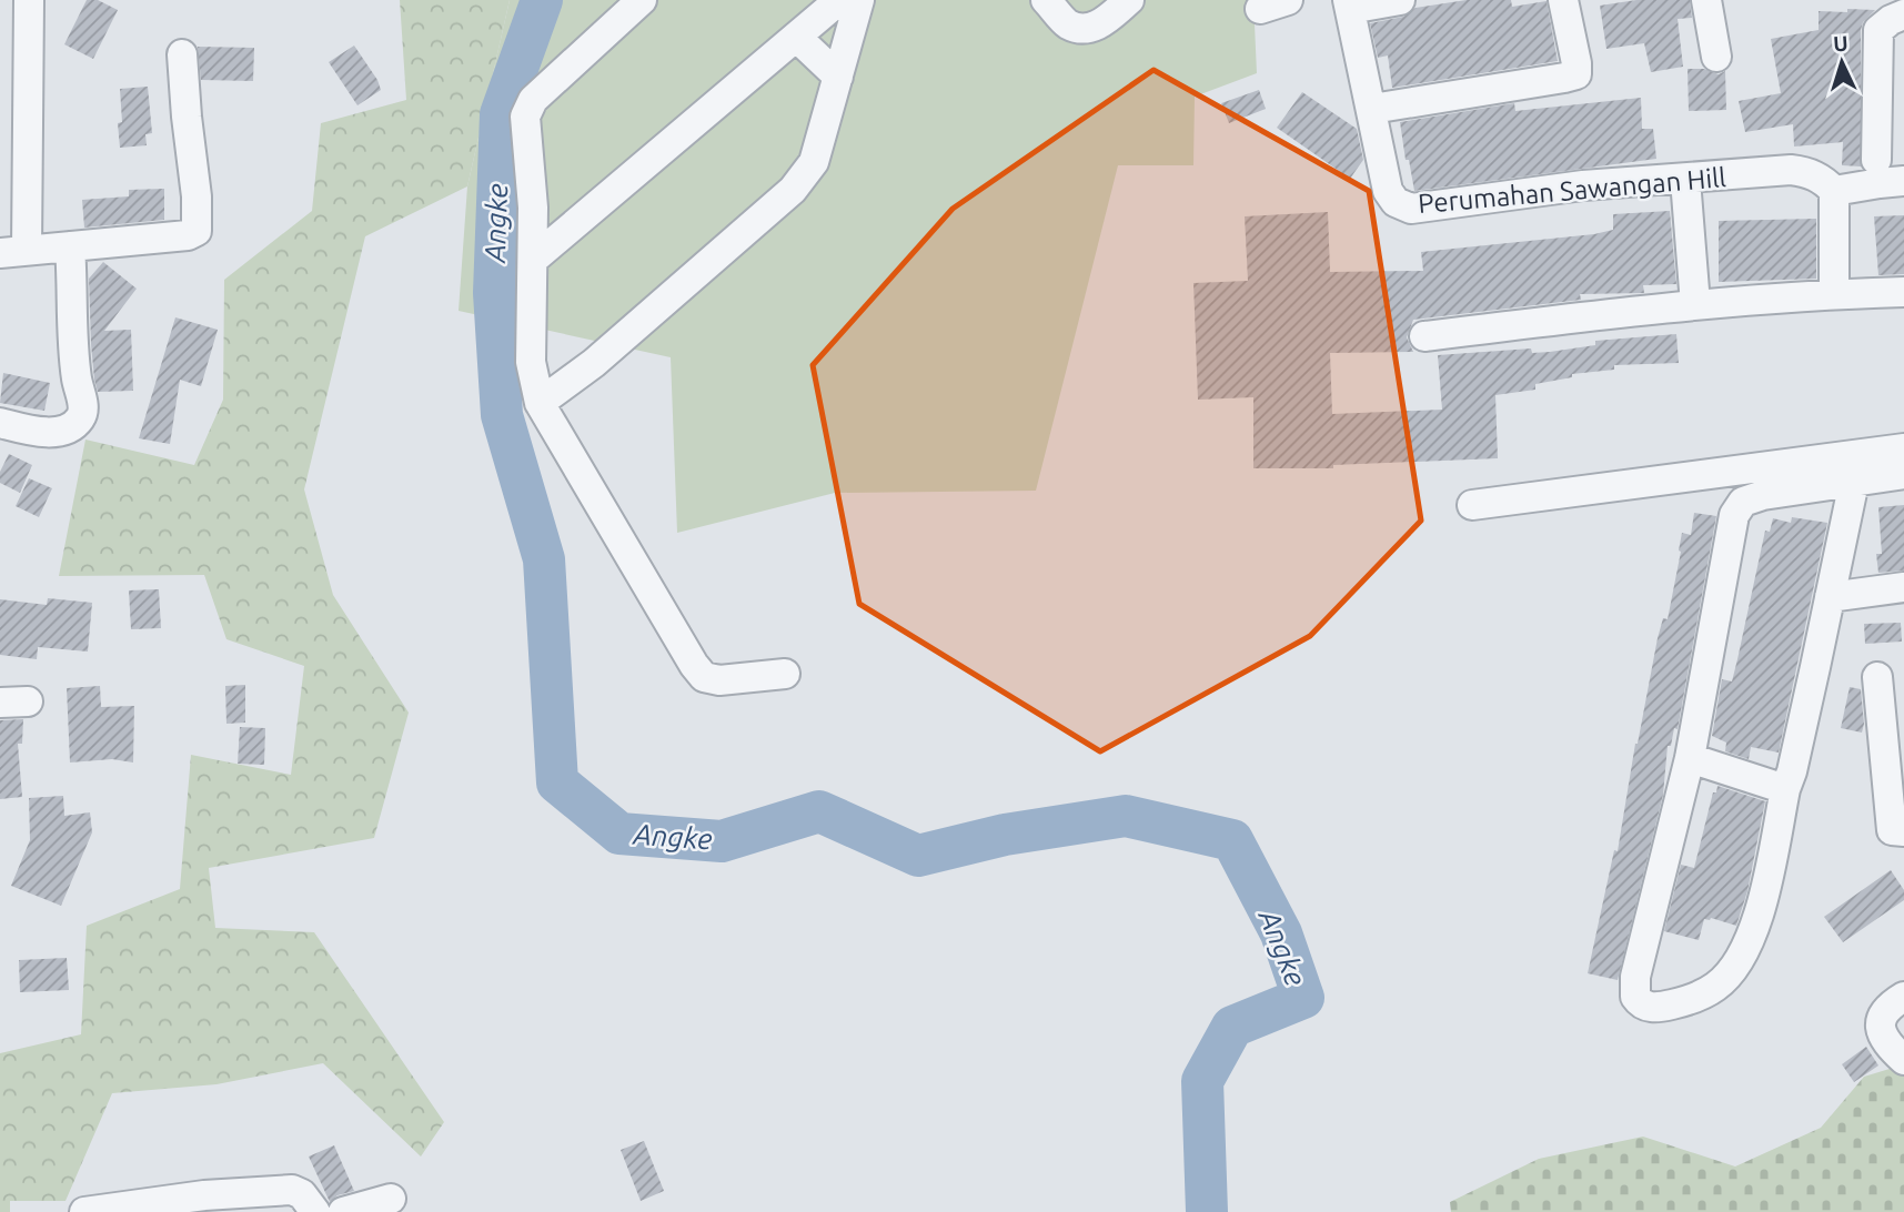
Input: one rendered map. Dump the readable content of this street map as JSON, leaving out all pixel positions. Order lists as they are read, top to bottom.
{
  "streets": {
    "street": ["Perumahan Sawangan Hill"]
  },
  "water": ["Angke"],
  "north": "top"
}
